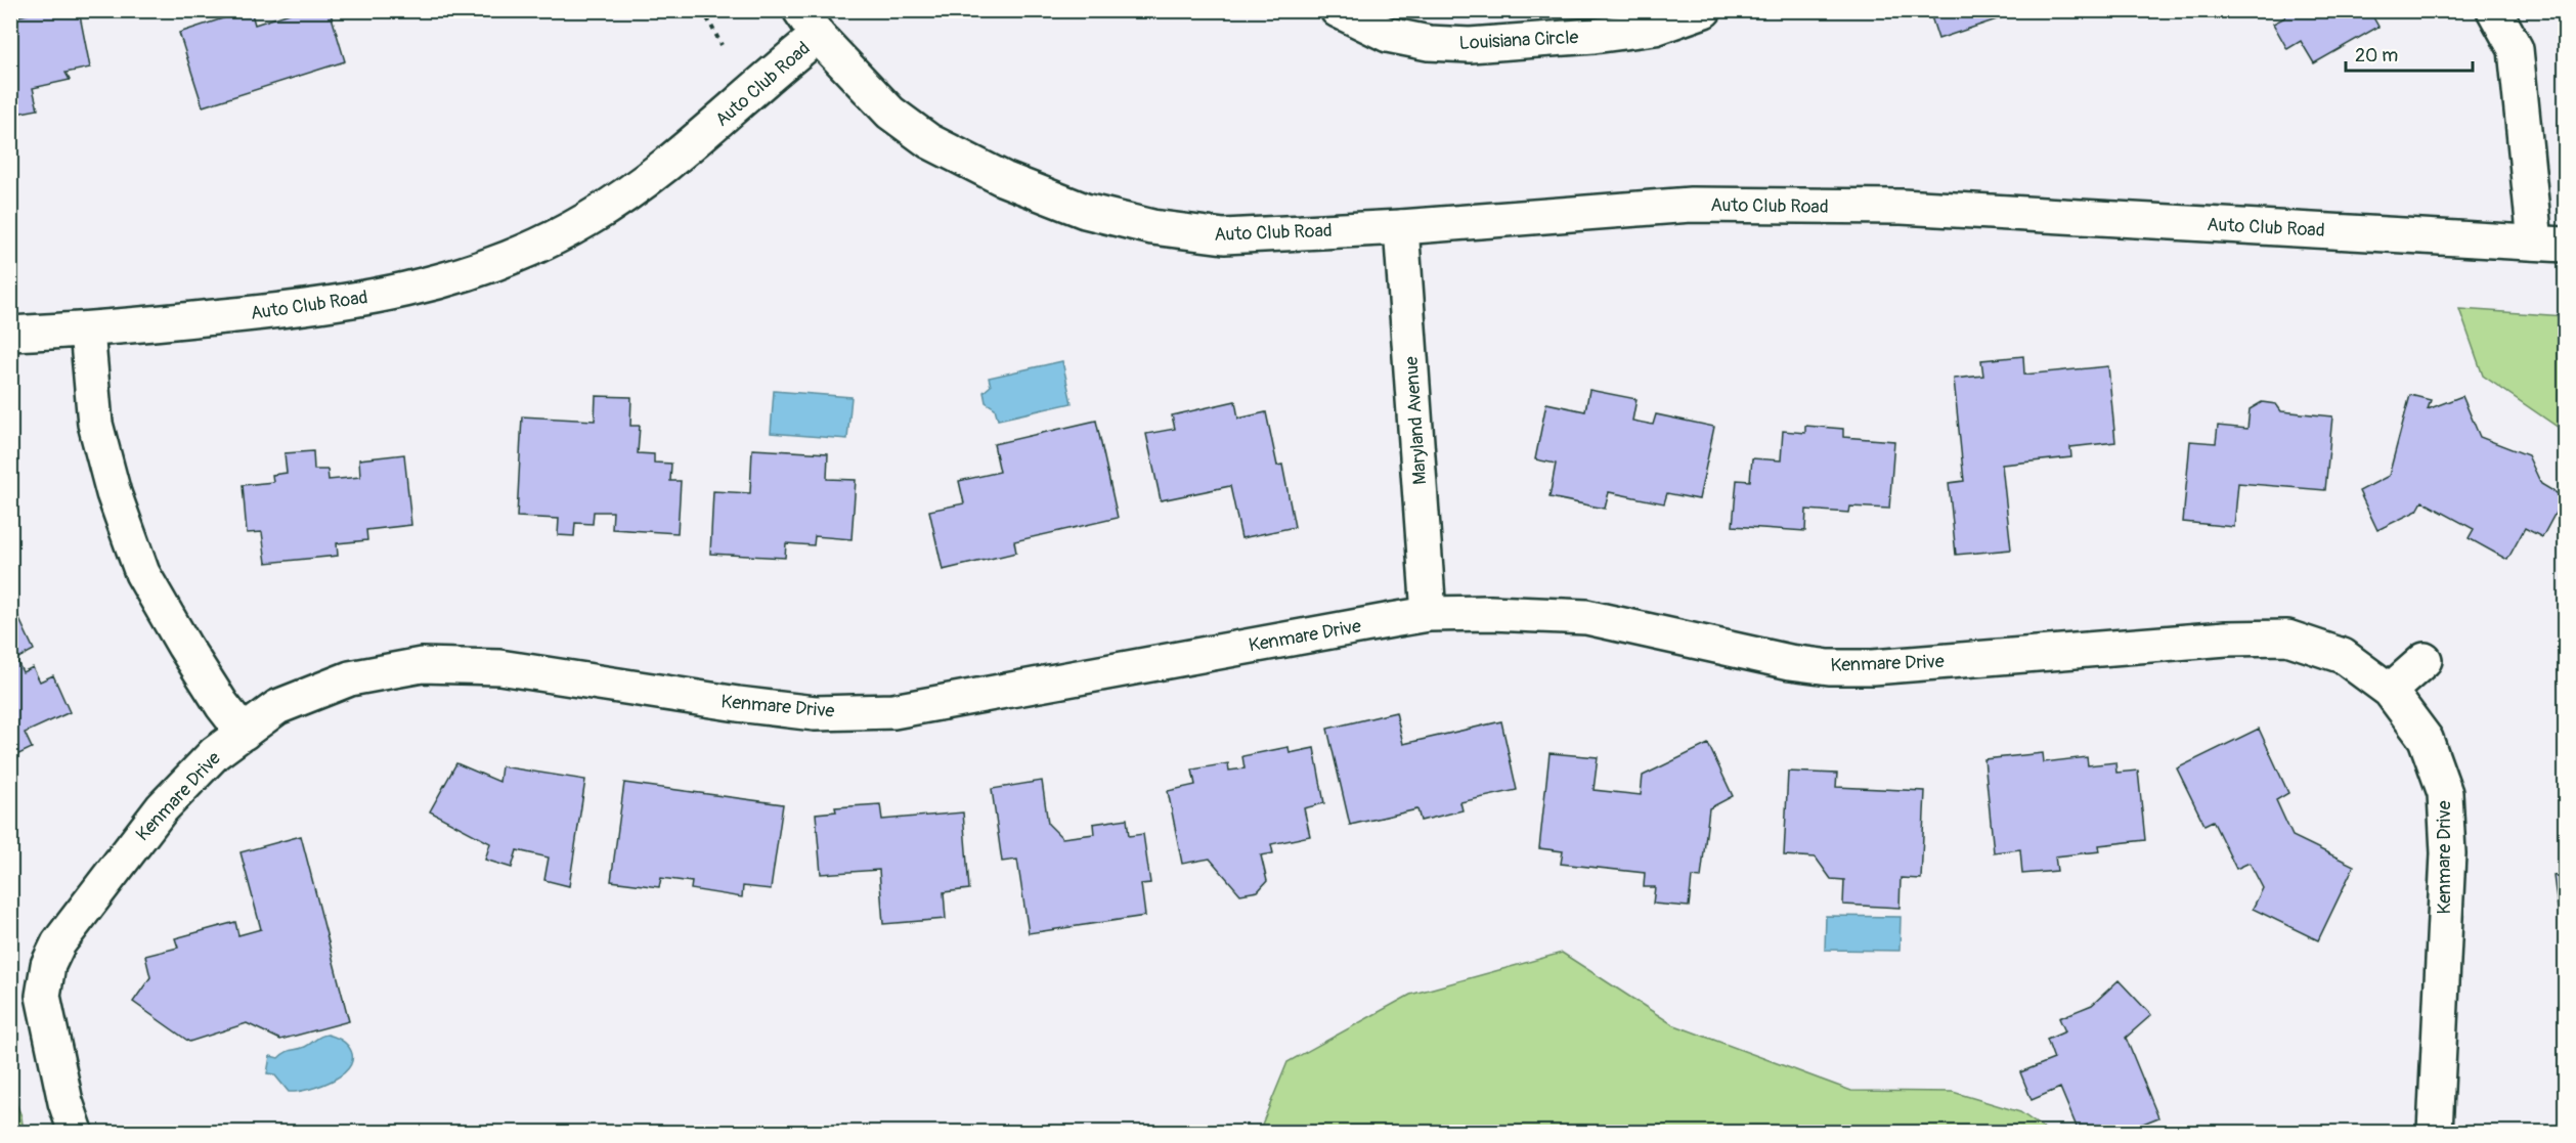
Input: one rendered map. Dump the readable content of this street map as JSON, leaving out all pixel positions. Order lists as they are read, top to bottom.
{
  "streets": {
    "street": [
      "Louisiana Circle",
      "Auto Club Road",
      "Maryland Avenue",
      "Kenmare Drive"
    ]
  },
  "crossings": [
    ["Auto Club Road", "Maryland Avenue"],
    ["Maryland Avenue", "Kenmare Drive"]
  ],
  "scale_bar": "20 m"
}
